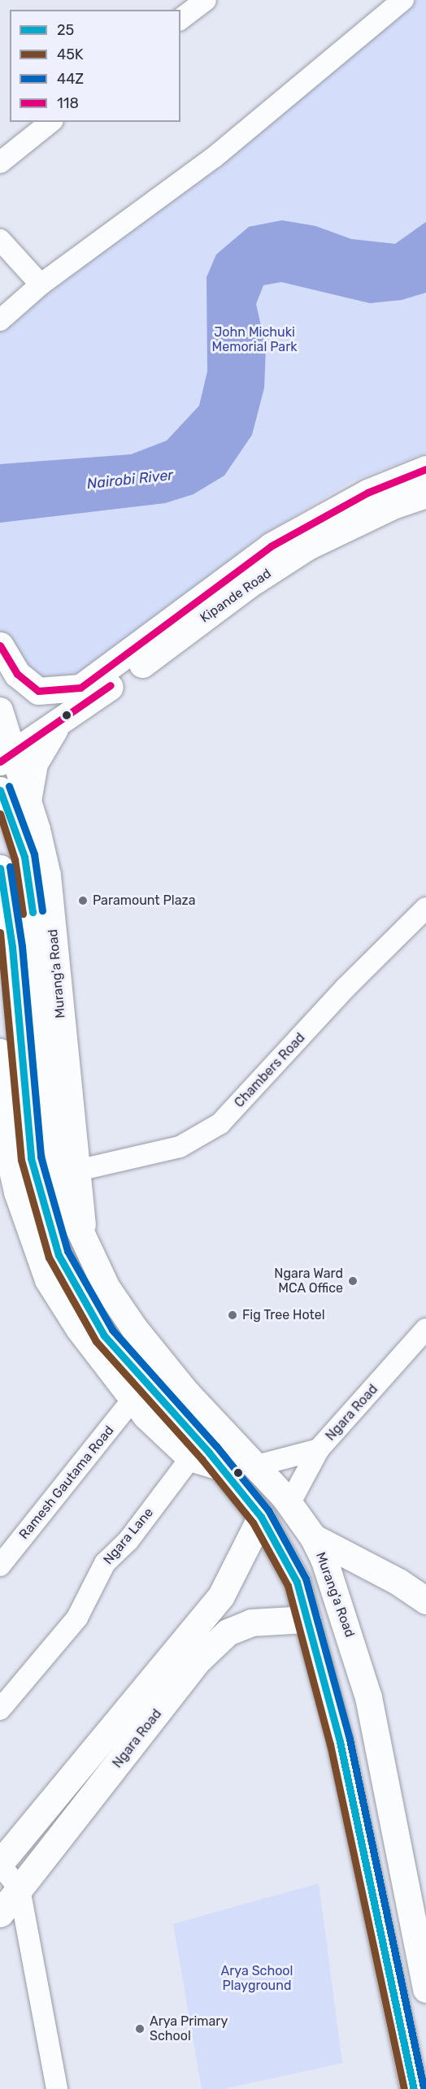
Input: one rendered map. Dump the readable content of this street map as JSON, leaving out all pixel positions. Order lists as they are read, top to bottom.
{
  "streets": {
    "main road": ["Kipande Road", "Murang'a Road", "Ngara Road"],
    "street": ["Chambers Road", "Ramesh Gautama Road", "Ngara Lane"]
  },
  "crossings": [
    ["Kipande Road", "Murang'a Road"],
    ["Murang'a Road", "Chambers Road"],
    ["Murang'a Road", "Ngara Road"]
  ],
  "water": ["Nairobi River"],
  "parks": ["John Michuki Memorial Park", "Arya School Playground"],
  "places": [
    "Paramount Plaza",
    "Ngara Ward MCA Office",
    "Fig Tree Hotel",
    "Arya Primary School"
  ],
  "lines": [
    "transit line 118",
    "transit line 44Z",
    "transit line 25",
    "transit line 45K"
  ],
  "legend": [
    "25",
    "45K",
    "44Z",
    "118"
  ]
}
